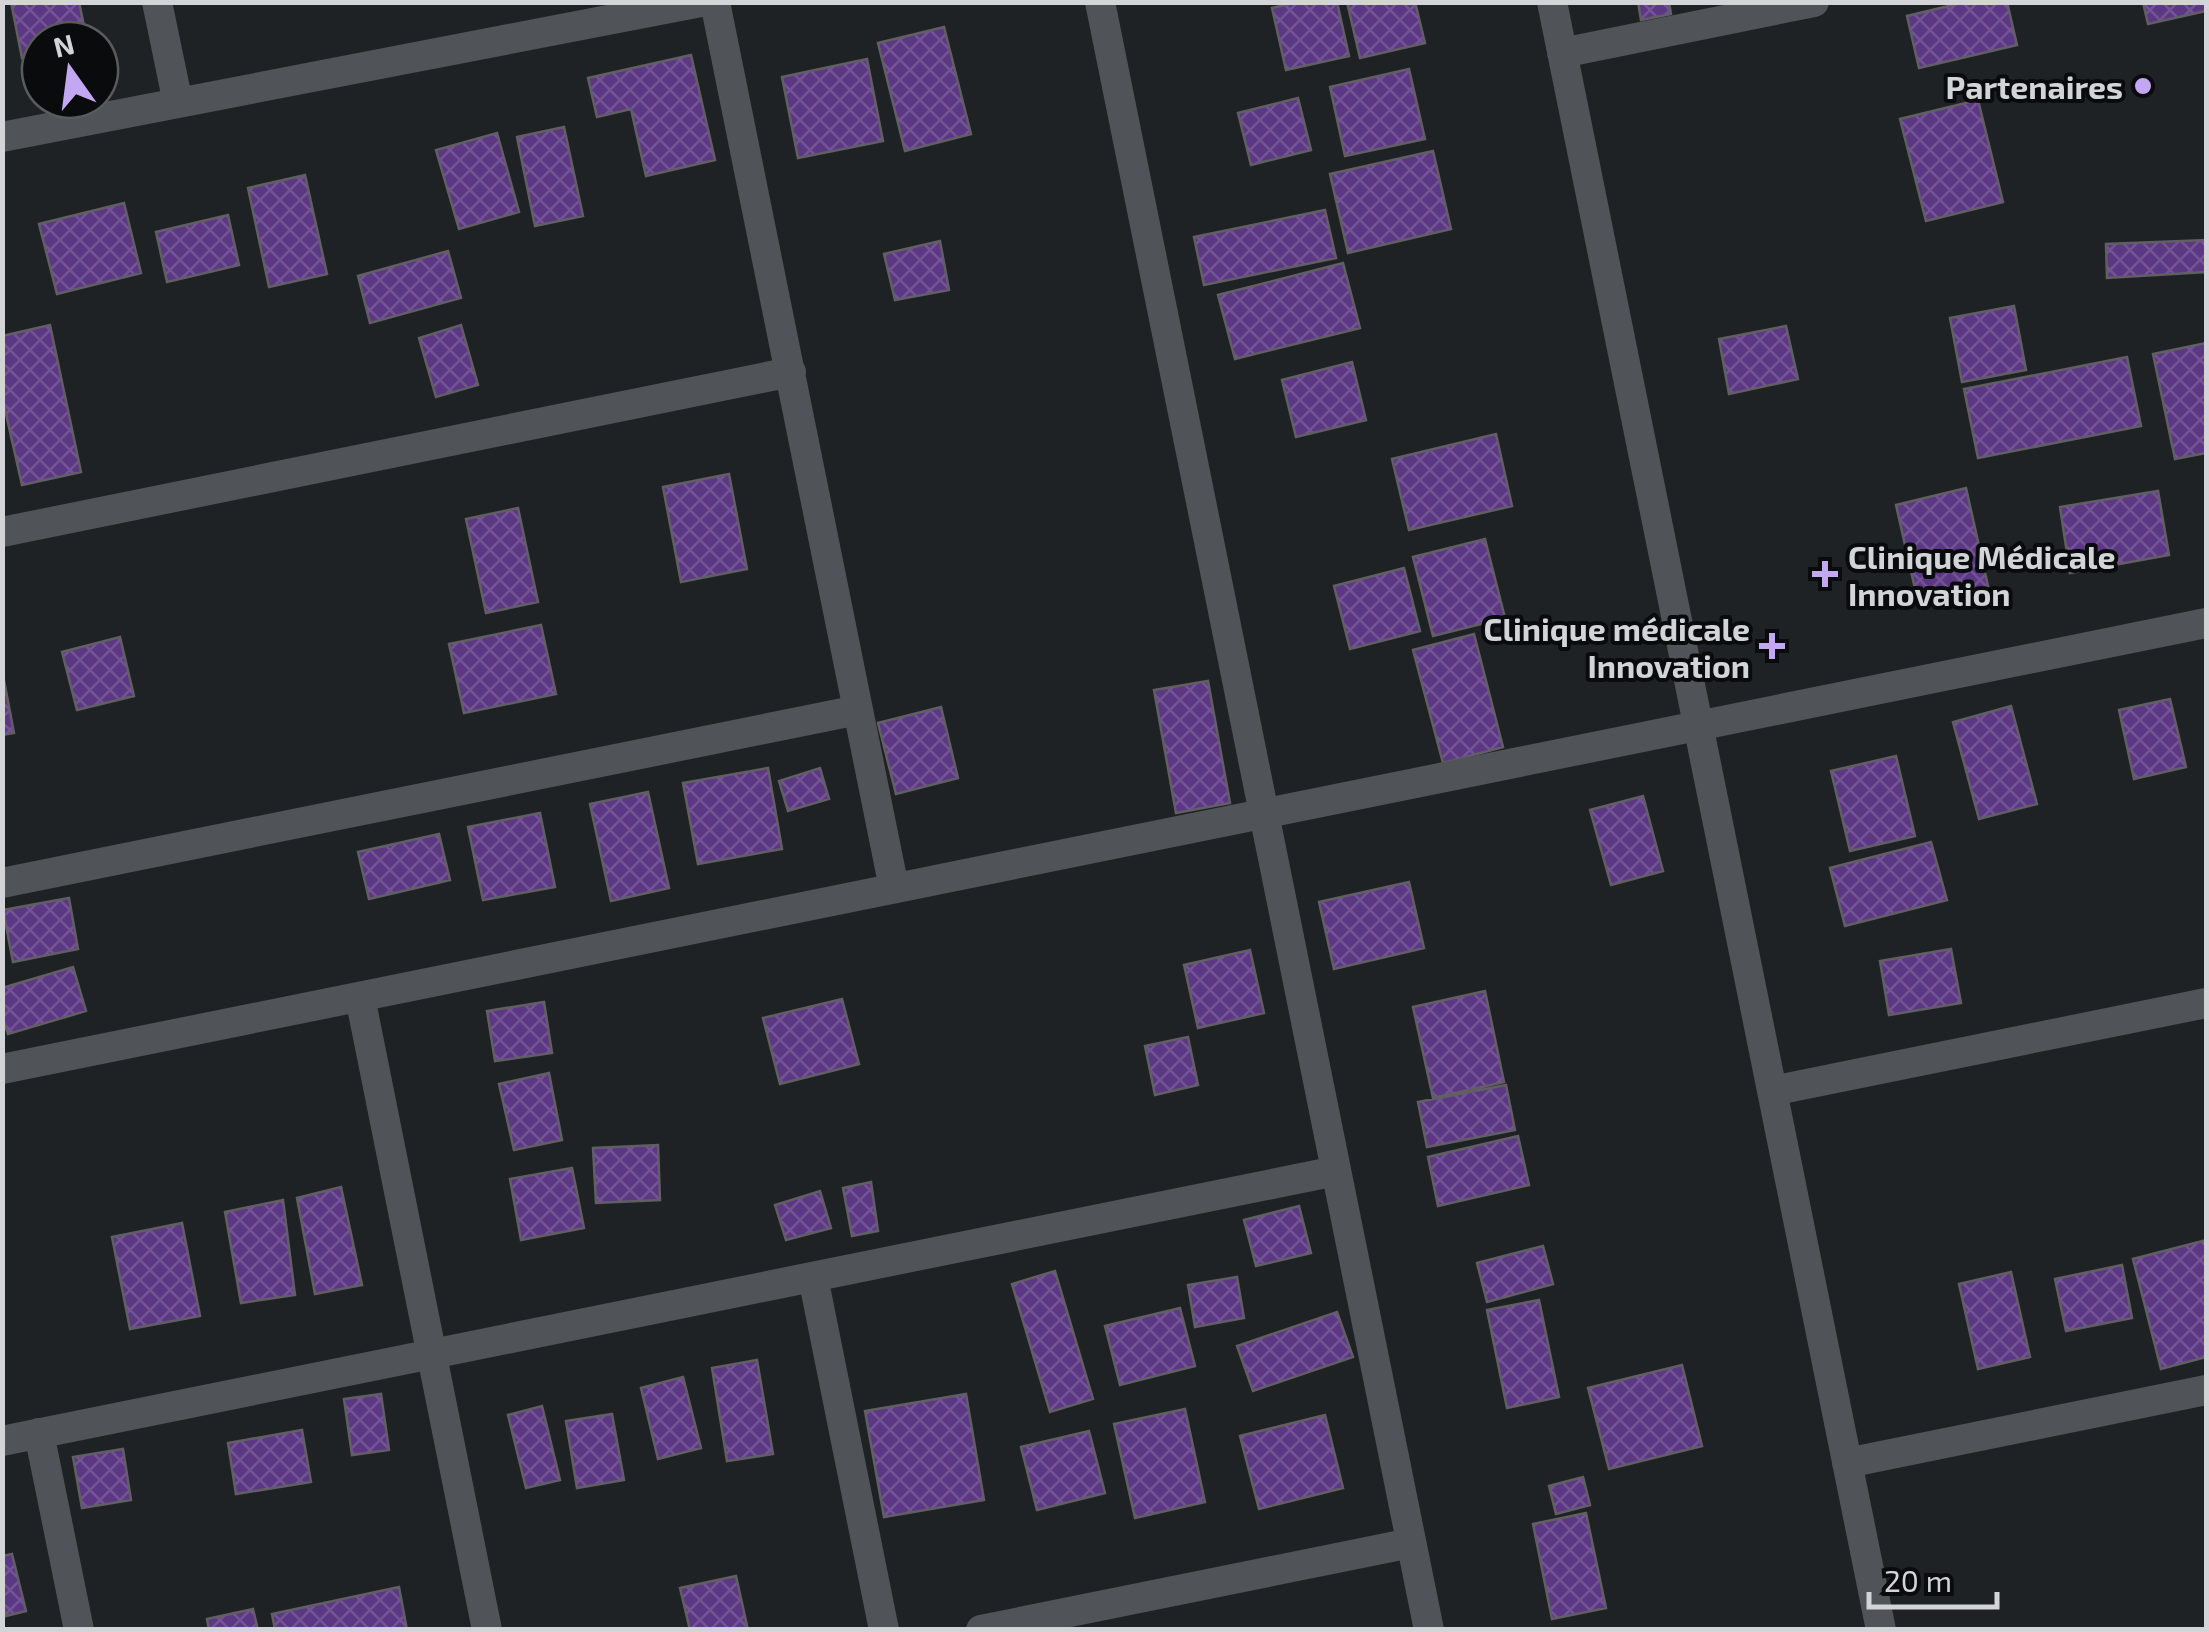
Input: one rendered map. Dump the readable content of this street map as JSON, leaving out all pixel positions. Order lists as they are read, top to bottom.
{
  "places": {
    "other": ["Partenaires"],
    "health": ["Clinique Médicale Innovation", "Clinique médicale Innovation"]
  },
  "scale_bar": "20 m",
  "north": "top"
}
